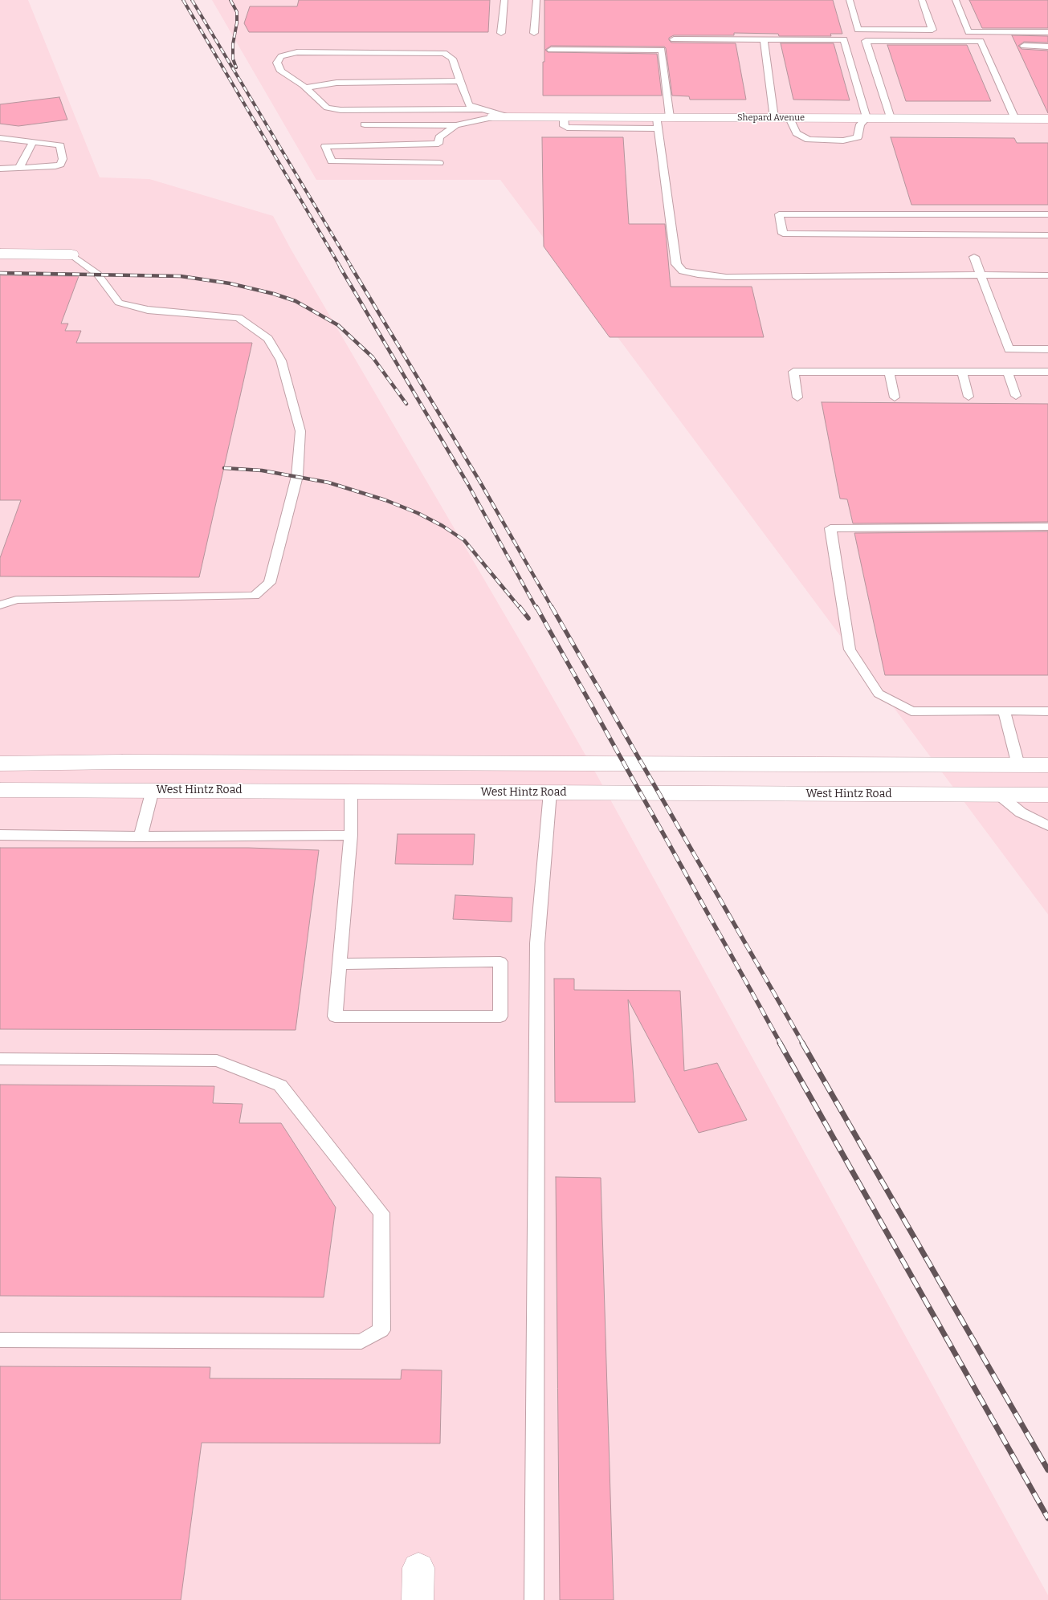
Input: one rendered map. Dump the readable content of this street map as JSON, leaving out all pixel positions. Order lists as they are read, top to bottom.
{
  "streets": {
    "main road": ["Shepard Avenue", "West Hintz Road"]
  }
}
